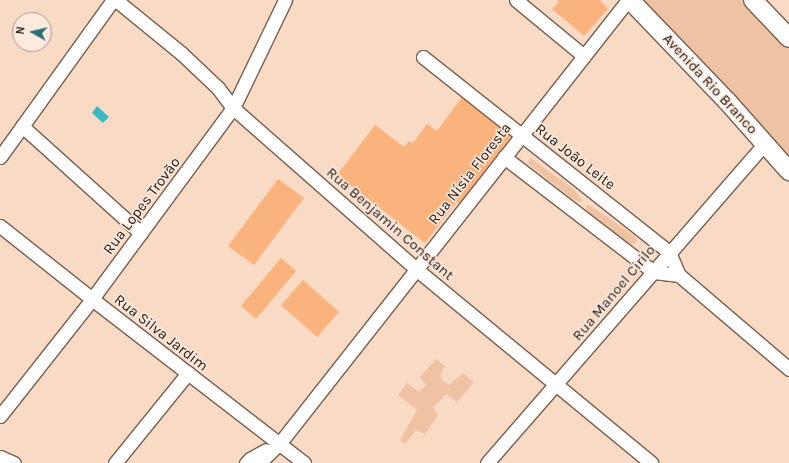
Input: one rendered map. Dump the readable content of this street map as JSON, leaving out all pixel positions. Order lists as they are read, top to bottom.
{
  "streets": {
    "main road": ["Avenida Rio Branco"],
    "street": [
      "Rua João Leite",
      "Rua Nísia Floresta",
      "Rua Lopes Trovão",
      "Rua Benjamin Constant",
      "Rua Manoel Cirilo",
      "Rua Silva Jardim"
    ]
  },
  "crossings": [
    ["Avenida Rio Branco", "Rua Nísia Floresta"],
    ["Avenida Rio Branco", "Rua Manoel Cirilo"],
    ["Rua João Leite", "Rua Nísia Floresta"],
    ["Rua João Leite", "Rua Manoel Cirilo"],
    ["Rua Nísia Floresta", "Rua Benjamin Constant"],
    ["Rua Nísia Floresta", "Rua Silva Jardim"],
    ["Rua Lopes Trovão", "Rua Benjamin Constant"],
    ["Rua Lopes Trovão", "Rua Silva Jardim"],
    ["Rua Benjamin Constant", "Rua Manoel Cirilo"]
  ],
  "north": "left"
}
